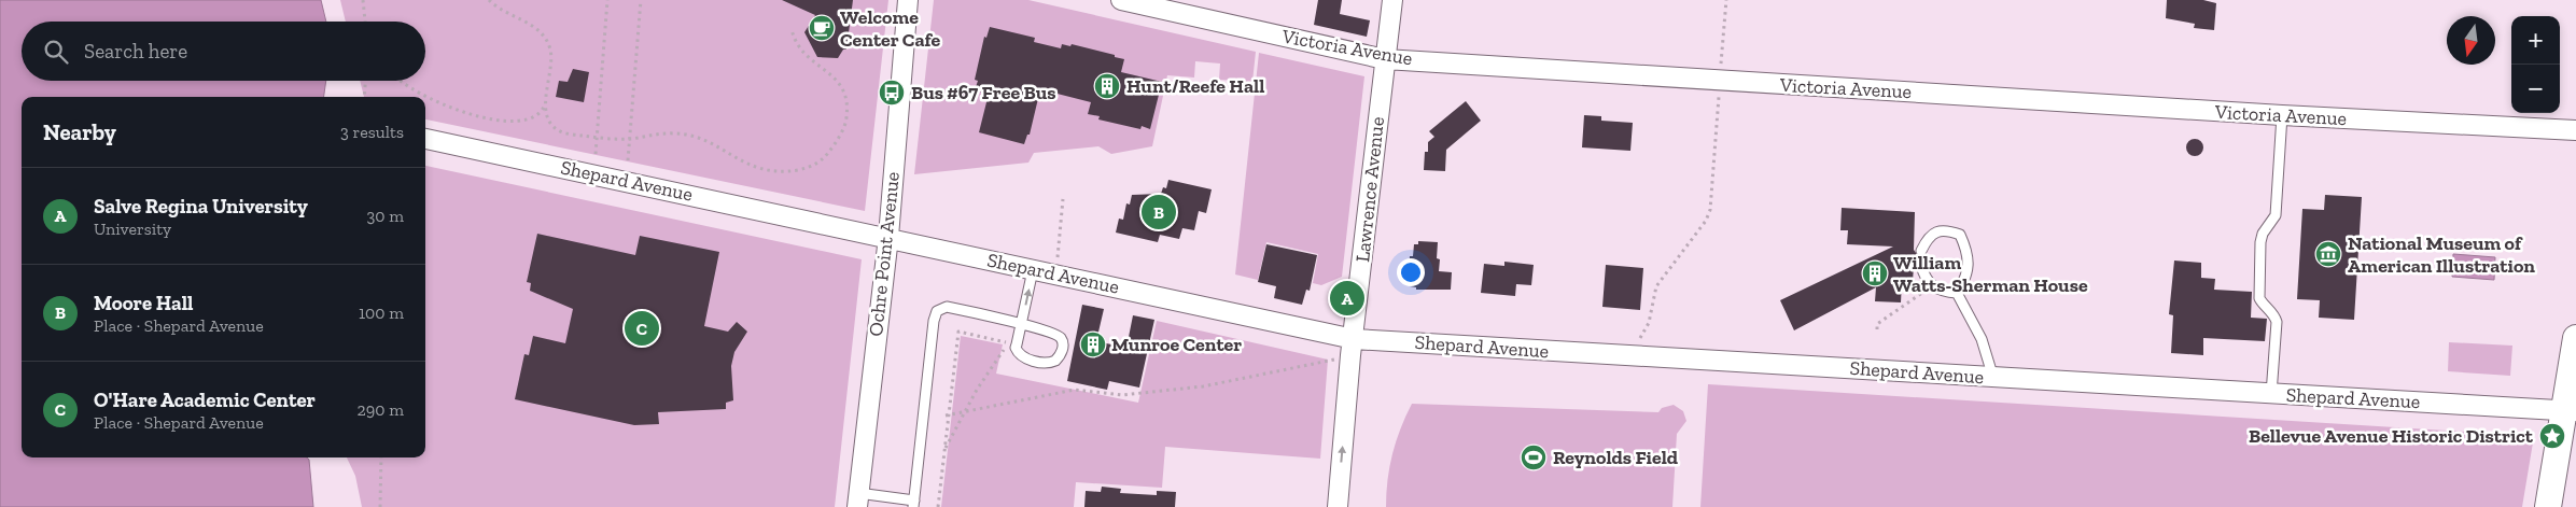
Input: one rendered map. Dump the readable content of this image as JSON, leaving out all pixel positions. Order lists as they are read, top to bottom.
{
  "streets": {
    "street": [
      "Victoria Avenue",
      "Shepard Avenue",
      "Lawrence Avenue",
      "Ochre Point Avenue"
    ]
  },
  "crossings": [
    ["Victoria Avenue", "Lawrence Avenue"],
    ["Shepard Avenue", "Lawrence Avenue"],
    ["Shepard Avenue", "Ochre Point Avenue"]
  ],
  "places": {
    "cafe": ["Welcome Center Cafe"],
    "building": ["Hunt/Reefe Hall", "William Watts-Sherman House", "Munroe Center"],
    "bus stop": ["Bus #67 Free Bus"],
    "museum": ["National Museum of American Illustration"],
    "place": ["Bellevue Avenue Historic District"],
    "sports": ["Reynolds Field"]
  },
  "north": "bottom",
  "page": {
    "map_buttons": ["+", "−"],
    "search": "Search here",
    "heading": ["Nearby", "3 results"],
    "list": [
      {
        "mark": "A",
        "name": "Salve Regina University",
        "note": "University",
        "value": "30 m"
      },
      {
        "mark": "B",
        "name": "Moore Hall",
        "note": "Place · Shepard Avenue",
        "value": "100 m"
      },
      {
        "mark": "C",
        "name": "O'Hare Academic Center",
        "note": "Place · Shepard Avenue",
        "value": "290 m"
      }
    ],
    "pins": ["B", "A", "C"]
  }
}
